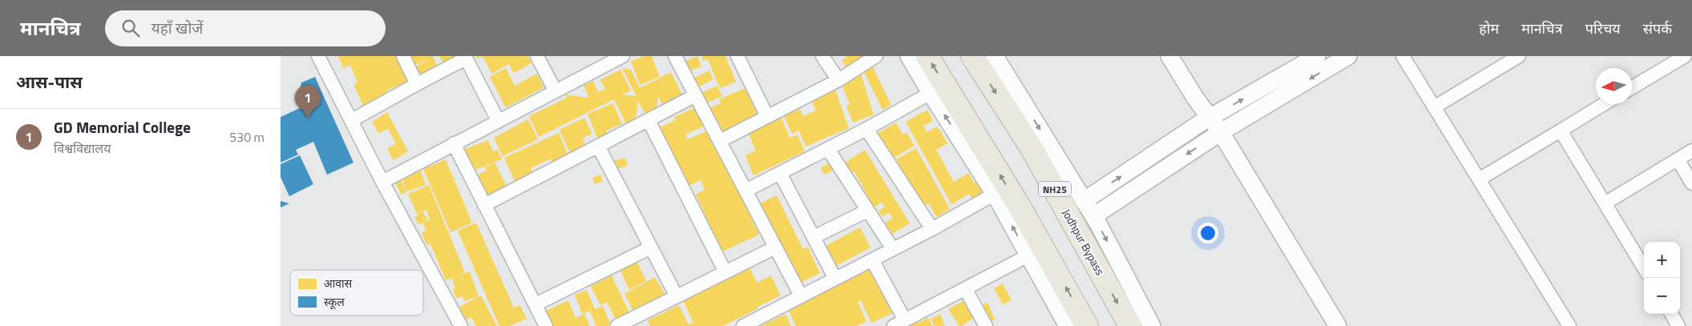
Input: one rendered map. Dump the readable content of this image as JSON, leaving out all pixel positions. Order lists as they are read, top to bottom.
{
  "streets": {
    "highway": ["NH25", "Jodhpur Bypass"]
  },
  "legend": ["आवास", "स्कूल"],
  "north": "left",
  "page": {
    "header": "मानचित्र",
    "search": "यहाँ खोजें",
    "nav": [
      "होम",
      "मानचित्र",
      "परिचय",
      "संपर्क"
    ],
    "heading": "आस-पास",
    "pins": "1",
    "list": [
      {
        "mark": "1",
        "name": "GD Memorial College",
        "note": "विश्वविद्यालय",
        "value": "530 m"
      }
    ],
    "map_buttons": ["+", "−"]
  }
}
